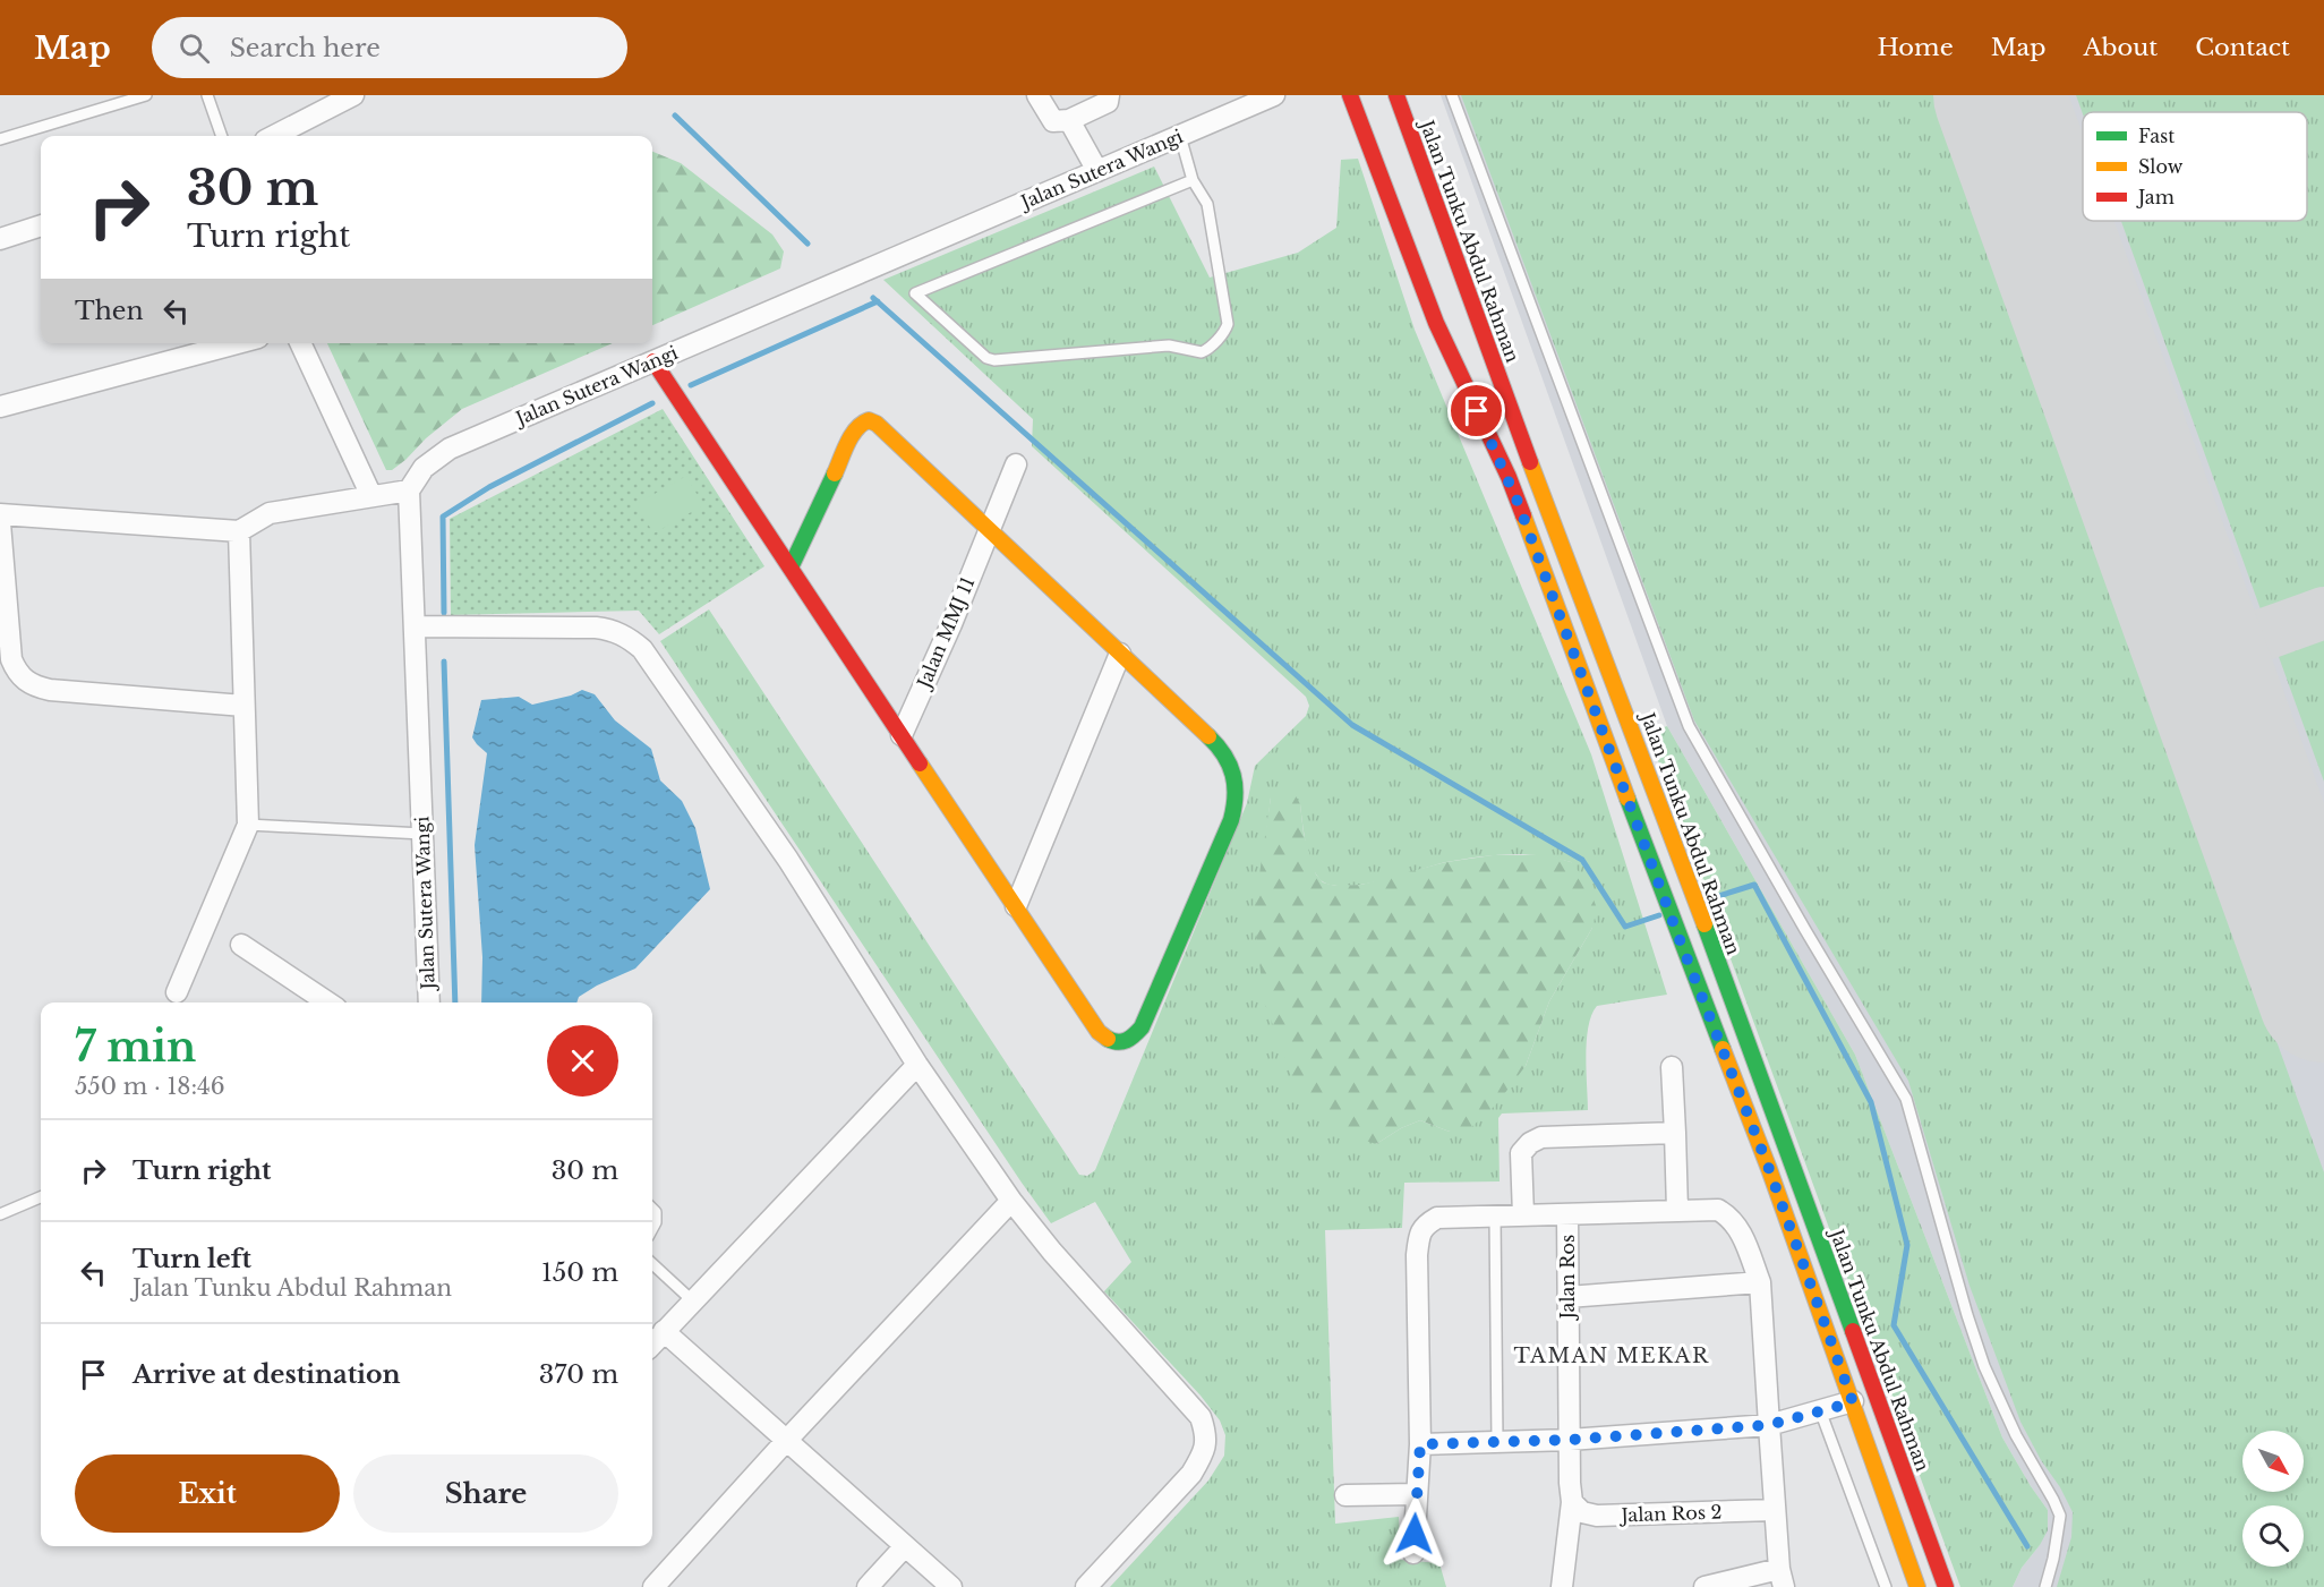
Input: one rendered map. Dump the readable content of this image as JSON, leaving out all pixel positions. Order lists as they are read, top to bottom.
{
  "streets": {
    "main road": ["Jalan Tunku Abdul Rahman"],
    "street": [
      "Jalan Sutera Wangi",
      "Jalan MMJ 11",
      "Jalan Ros",
      "Jalan Ros 2"
    ]
  },
  "crossings": [
    ["Jalan Ros", "Jalan Ros 2"]
  ],
  "districts": ["TAMAN MEKAR"],
  "legend": ["Fast", "Slow", "Jam"],
  "north": "bottom right",
  "page": {
    "header": "Map",
    "search": "Search here",
    "nav": [
      "Home",
      "Map",
      "About",
      "Contact"
    ],
    "turn": ["30 m", "Turn right"],
    "then": "Then",
    "heading": ["7 min", "550 m · 18:46"],
    "list": [
      {
        "name": "Turn right",
        "value": "30 m"
      },
      {
        "name": "Turn left",
        "note": "Jalan Tunku Abdul Rahman",
        "value": "150 m"
      },
      {
        "name": "Arrive at destination",
        "value": "370 m"
      }
    ],
    "buttons": ["Exit", "Share"]
  }
}
